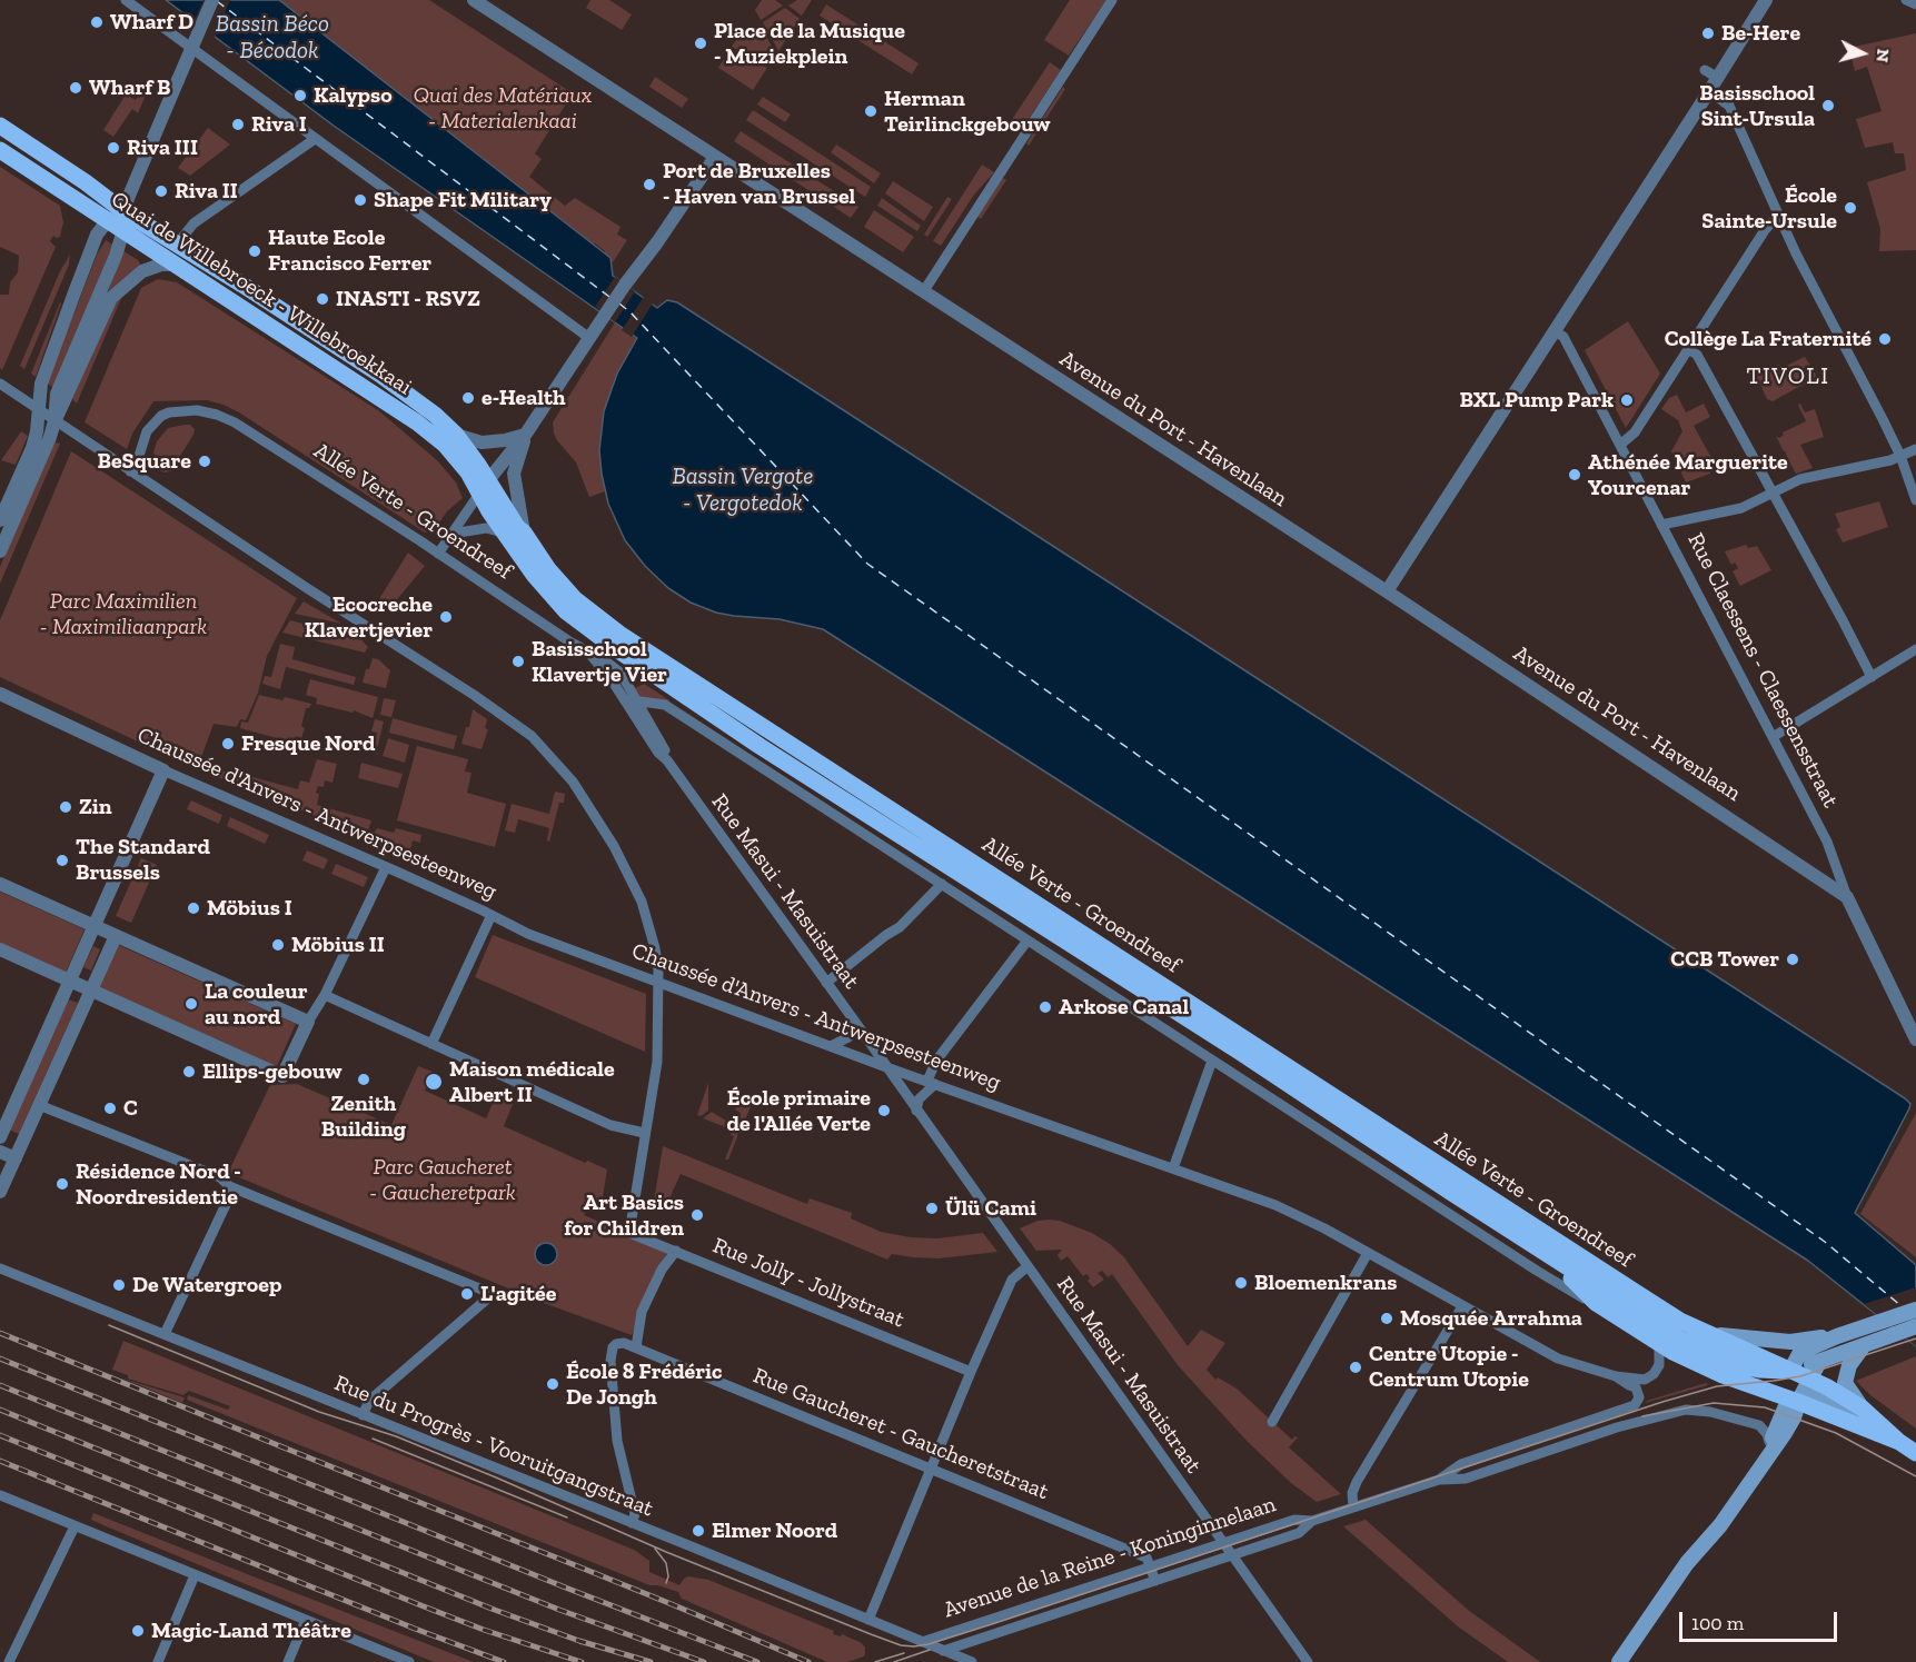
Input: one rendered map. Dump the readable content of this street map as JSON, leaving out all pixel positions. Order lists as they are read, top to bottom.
{
  "streets": {
    "main road": ["Quai de Willebroeck - Willebroekkaai", "Allée Verte - Groendreef"],
    "street": [
      "Avenue du Port - Havenlaan",
      "Rue Claessens - Claessensstraat",
      "Chaussée d'Anvers - Antwerpsesteenweg",
      "Rue Masui - Masuistraat",
      "Rue Jolly - Jollystraat",
      "Rue Gaucheret - Gaucheretstraat",
      "Rue du Progrès - Vooruitgangstraat",
      "Avenue de la Reine - Koninginnelaan"
    ]
  },
  "crossings": [
    ["Quai de Willebroeck - Willebroekkaai", "Allée Verte - Groendreef"],
    ["Avenue du Port - Havenlaan", "Rue Claessens - Claessensstraat"],
    ["Allée Verte - Groendreef", "Rue Masui - Masuistraat"],
    ["Chaussée d'Anvers - Antwerpsesteenweg", "Rue Masui - Masuistraat"],
    ["Chaussée d'Anvers - Antwerpsesteenweg", "Avenue de la Reine - Koninginnelaan"],
    ["Rue Masui - Masuistraat", "Avenue de la Reine - Koninginnelaan"],
    ["Rue Gaucheret - Gaucheretstraat", "Rue du Progrès - Vooruitgangstraat"],
    ["Rue Gaucheret - Gaucheretstraat", "Avenue de la Reine - Koninginnelaan"],
    ["Rue du Progrès - Vooruitgangstraat", "Avenue de la Reine - Koninginnelaan"]
  ],
  "districts": ["TIVOLI"],
  "water": ["Bassin Béco - Bécodok", "Bassin Vergote - Vergotedok"],
  "parks": ["Quai des Matériaux - Materialenkaai", "Parc Maximilien - Maximiliaanpark", "Parc Gaucheret - Gaucheretpark"],
  "places": [
    "Wharf D",
    "Be-Here",
    "Place de la Musique - Muziekplein",
    "Wharf B",
    "Kalypso",
    "Basisschool Sint-Ursula",
    "Herman Teirlinckgebouw",
    "Riva I",
    "Riva III",
    "Port de Bruxelles - Haven van Brussel",
    "Riva II",
    "Shape Fit Military",
    "École Sainte-Ursule",
    "Haute Ecole Francisco Ferrer",
    "INASTI - RSVZ",
    "Collège La Fraternité",
    "e-Health",
    "BXL Pump Park",
    "BeSquare",
    "Athénée Marguerite Yourcenar",
    "Ecocreche Klavertjevier",
    "Basisschool Klavertje Vier",
    "Fresque Nord",
    "Zin",
    "The Standard Brussels",
    "Möbius I",
    "Möbius II",
    "CCB Tower",
    "La couleur au nord",
    "Arkose Canal",
    "Ellips-gebouw",
    "Zenith Building",
    "Maison médicale Albert II",
    "C",
    "École primaire de l'Allée Verte",
    "Résidence Nord - Noordresidentie",
    "Ülü Cami",
    "Art Basics for Children",
    "Bloemenkrans",
    "De Watergroep",
    "L'agitée",
    "Mosquée Arrahma",
    "Centre Utopie - Centrum Utopie",
    "École 8 Frédéric De Jongh",
    "Elmer Noord",
    "Magic-Land Théâtre"
  ],
  "scale_bar": "100 m",
  "north": "right"
}
